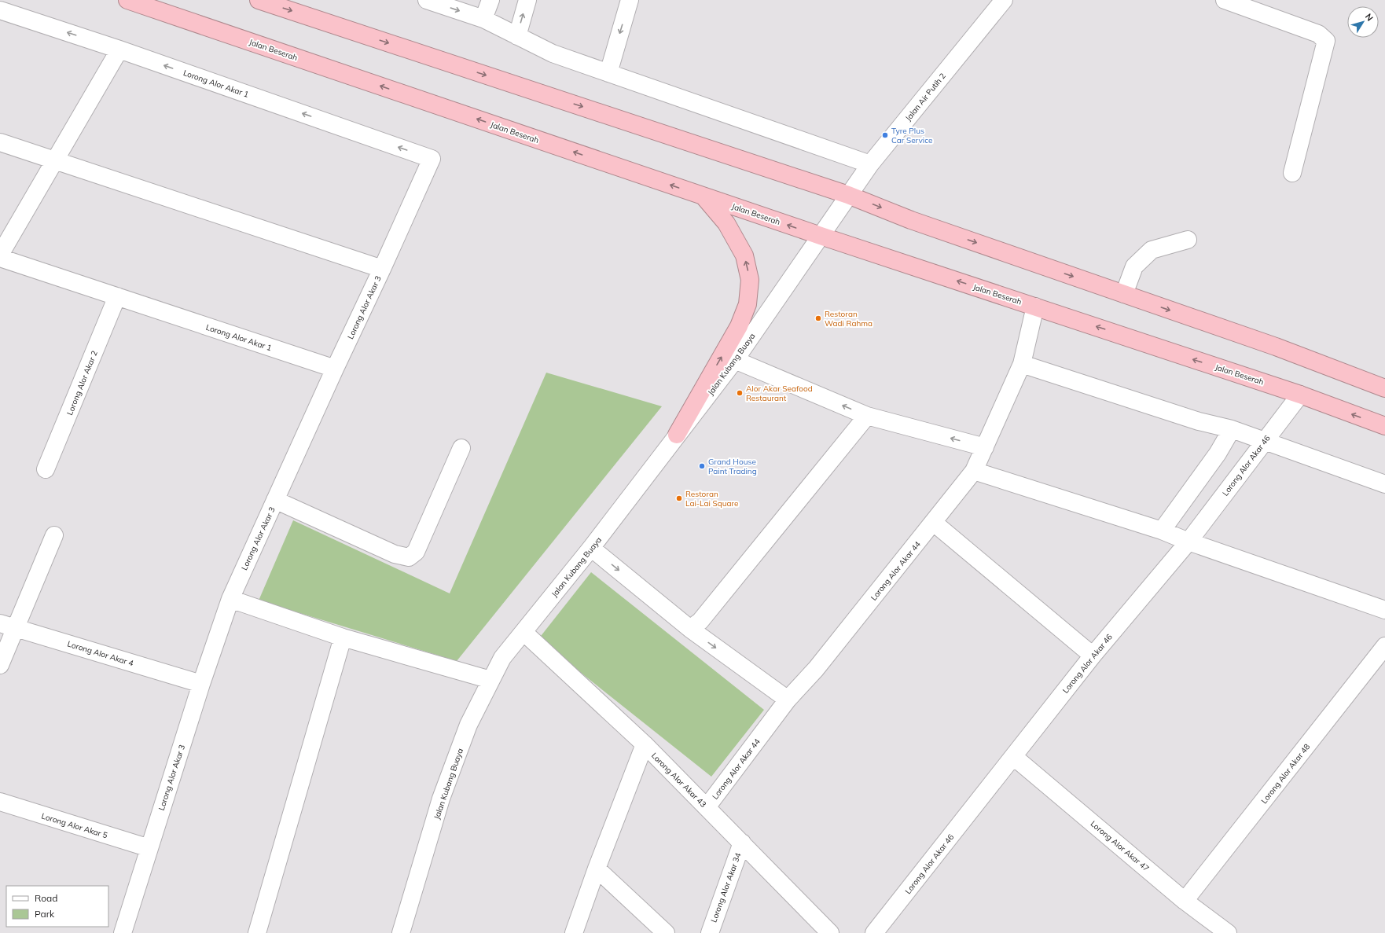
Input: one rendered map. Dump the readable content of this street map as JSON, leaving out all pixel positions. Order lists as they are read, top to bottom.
{
  "streets": {
    "highway": ["Jalan Beserah"],
    "street": [
      "Lorong Alor Akar 1",
      "Jalan Air Putih 2",
      "Lorong Alor Akar 3",
      "Jalan Kubang Buaya",
      "Lorong Alor Akar 2",
      "Lorong Alor Akar 46",
      "Lorong Alor Akar 44",
      "Lorong Alor Akar 4",
      "Lorong Alor Akar 48",
      "Lorong Alor Akar 43",
      "Lorong Alor Akar 5",
      "Lorong Alor Akar 47",
      "Lorong Alor Akar 34"
    ]
  },
  "crossings": [
    ["Jalan Beserah", "Jalan Kubang Buaya"],
    ["Jalan Beserah", "Lorong Alor Akar 46"],
    ["Jalan Beserah", "Lorong Alor Akar 44"],
    ["Lorong Alor Akar 1", "Lorong Alor Akar 3"],
    ["Lorong Alor Akar 1", "Lorong Alor Akar 2"],
    ["Jalan Air Putih 2", "Jalan Kubang Buaya"],
    ["Lorong Alor Akar 3", "Lorong Alor Akar 4"],
    ["Lorong Alor Akar 3", "Lorong Alor Akar 5"],
    ["Jalan Kubang Buaya", "Lorong Alor Akar 43"],
    ["Lorong Alor Akar 46", "Lorong Alor Akar 47"],
    ["Lorong Alor Akar 44", "Lorong Alor Akar 43"],
    ["Lorong Alor Akar 48", "Lorong Alor Akar 47"],
    ["Lorong Alor Akar 43", "Lorong Alor Akar 34"]
  ],
  "places": [
    "Tyre Plus Car Service",
    "Restoran Wadi Rahma",
    "Alor Akar Seafood Restaurant",
    "Grand House Paint Trading",
    "Restoran Lai-Lai Square"
  ],
  "legend": ["Road", "Park"],
  "north": "top right"
}
